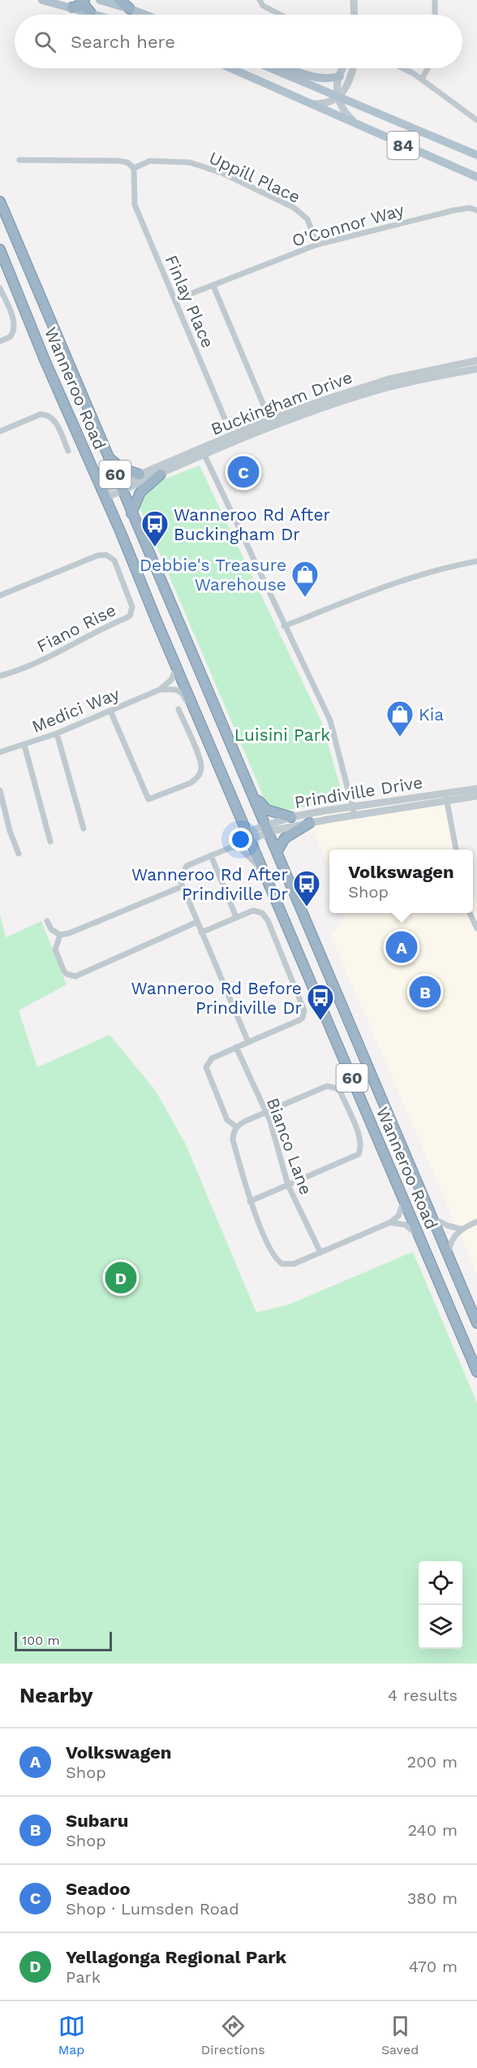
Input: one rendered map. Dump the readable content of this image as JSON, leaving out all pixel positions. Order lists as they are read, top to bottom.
{
  "streets": {
    "highway": ["Wanneroo Road", "60"],
    "main road": ["84"],
    "street": [
      "Uppill Place",
      "O'Connor Way",
      "Finlay Place",
      "Buckingham Drive",
      "Fiano Rise",
      "Medici Way",
      "Prindiville Drive",
      "Bianco Lane"
    ]
  },
  "crossings": [
    ["Uppill Place", "O'Connor Way"],
    ["Uppill Place", "Finlay Place"],
    ["O'Connor Way", "Finlay Place"],
    ["Finlay Place", "Buckingham Drive"],
    ["Wanneroo Road", "Buckingham Drive"],
    ["Wanneroo Road", "Medici Way"],
    ["Wanneroo Road", "Prindiville Drive"]
  ],
  "parks": ["Luisini Park"],
  "places": {
    "bus stop": ["Wanneroo Rd After Buckingham Dr", "Wanneroo Rd After Prindiville Dr", "Wanneroo Rd Before Prindiville Dr"],
    "shop": ["Debbie's Treasure Warehouse", "Kia"]
  },
  "scale_bar": "100 m",
  "page": {
    "search": "Search here",
    "pins": [
      "C",
      "A",
      "B",
      "D"
    ],
    "popup": ["Volkswagen", "Shop"],
    "scale": "100 m",
    "heading": ["Nearby", "4 results"],
    "list": [
      {
        "mark": "A",
        "name": "Volkswagen",
        "note": "Shop",
        "value": "200 m"
      },
      {
        "mark": "B",
        "name": "Subaru",
        "note": "Shop",
        "value": "240 m"
      },
      {
        "mark": "C",
        "name": "Seadoo",
        "note": "Shop · Lumsden Road",
        "value": "380 m"
      },
      {
        "mark": "D",
        "name": "Yellagonga Regional Park",
        "note": "Park",
        "value": "470 m"
      }
    ],
    "nav": ["Map", "Directions", "Saved"]
  }
}
